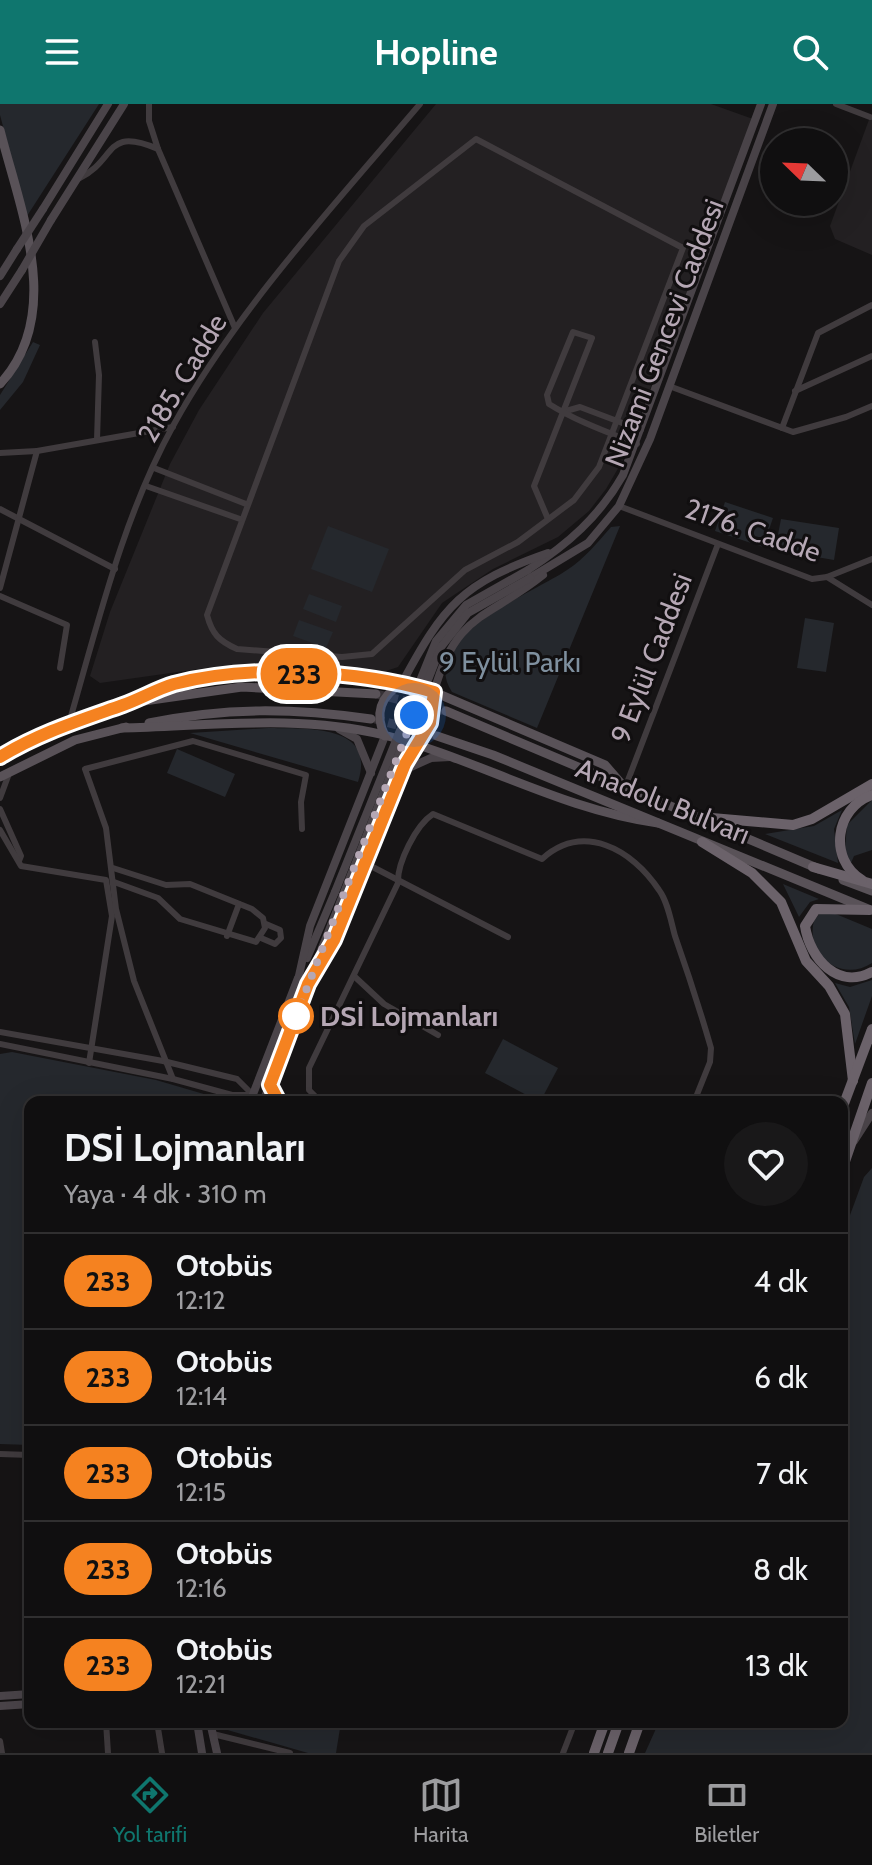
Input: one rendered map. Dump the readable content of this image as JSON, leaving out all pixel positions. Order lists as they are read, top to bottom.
{
  "streets": {
    "main road": ["Anadolu Bulvarı"],
    "street": [
      "Nizami Gencevi Caddesi",
      "2185. Cadde",
      "2176. Cadde",
      "9 Eylül Caddesi"
    ]
  },
  "crossings": [
    ["Nizami Gencevi Caddesi", "2176. Cadde"],
    ["2176. Cadde", "9 Eylül Caddesi"],
    ["9 Eylül Caddesi", "Anadolu Bulvarı"]
  ],
  "parks": ["9 Eylül Parkı"],
  "places": ["DSİ Lojmanları"],
  "lines": ["bus line 233"],
  "north": "top left",
  "page": {
    "header": "Hopline",
    "on_map": "233",
    "heading": ["DSİ Lojmanları", "Yaya · 4 dk · 310 m"],
    "list": [
      {
        "mark": "233",
        "name": "Otobüs",
        "note": "12:12",
        "value": "4 dk"
      },
      {
        "mark": "233",
        "name": "Otobüs",
        "note": "12:14",
        "value": "6 dk"
      },
      {
        "mark": "233",
        "name": "Otobüs",
        "note": "12:15",
        "value": "7 dk"
      },
      {
        "mark": "233",
        "name": "Otobüs",
        "note": "12:16",
        "value": "8 dk"
      },
      {
        "mark": "233",
        "name": "Otobüs",
        "note": "12:21",
        "value": "13 dk"
      }
    ],
    "tabs": ["Yol tarifi", "Harita", "Biletler"]
  }
}
